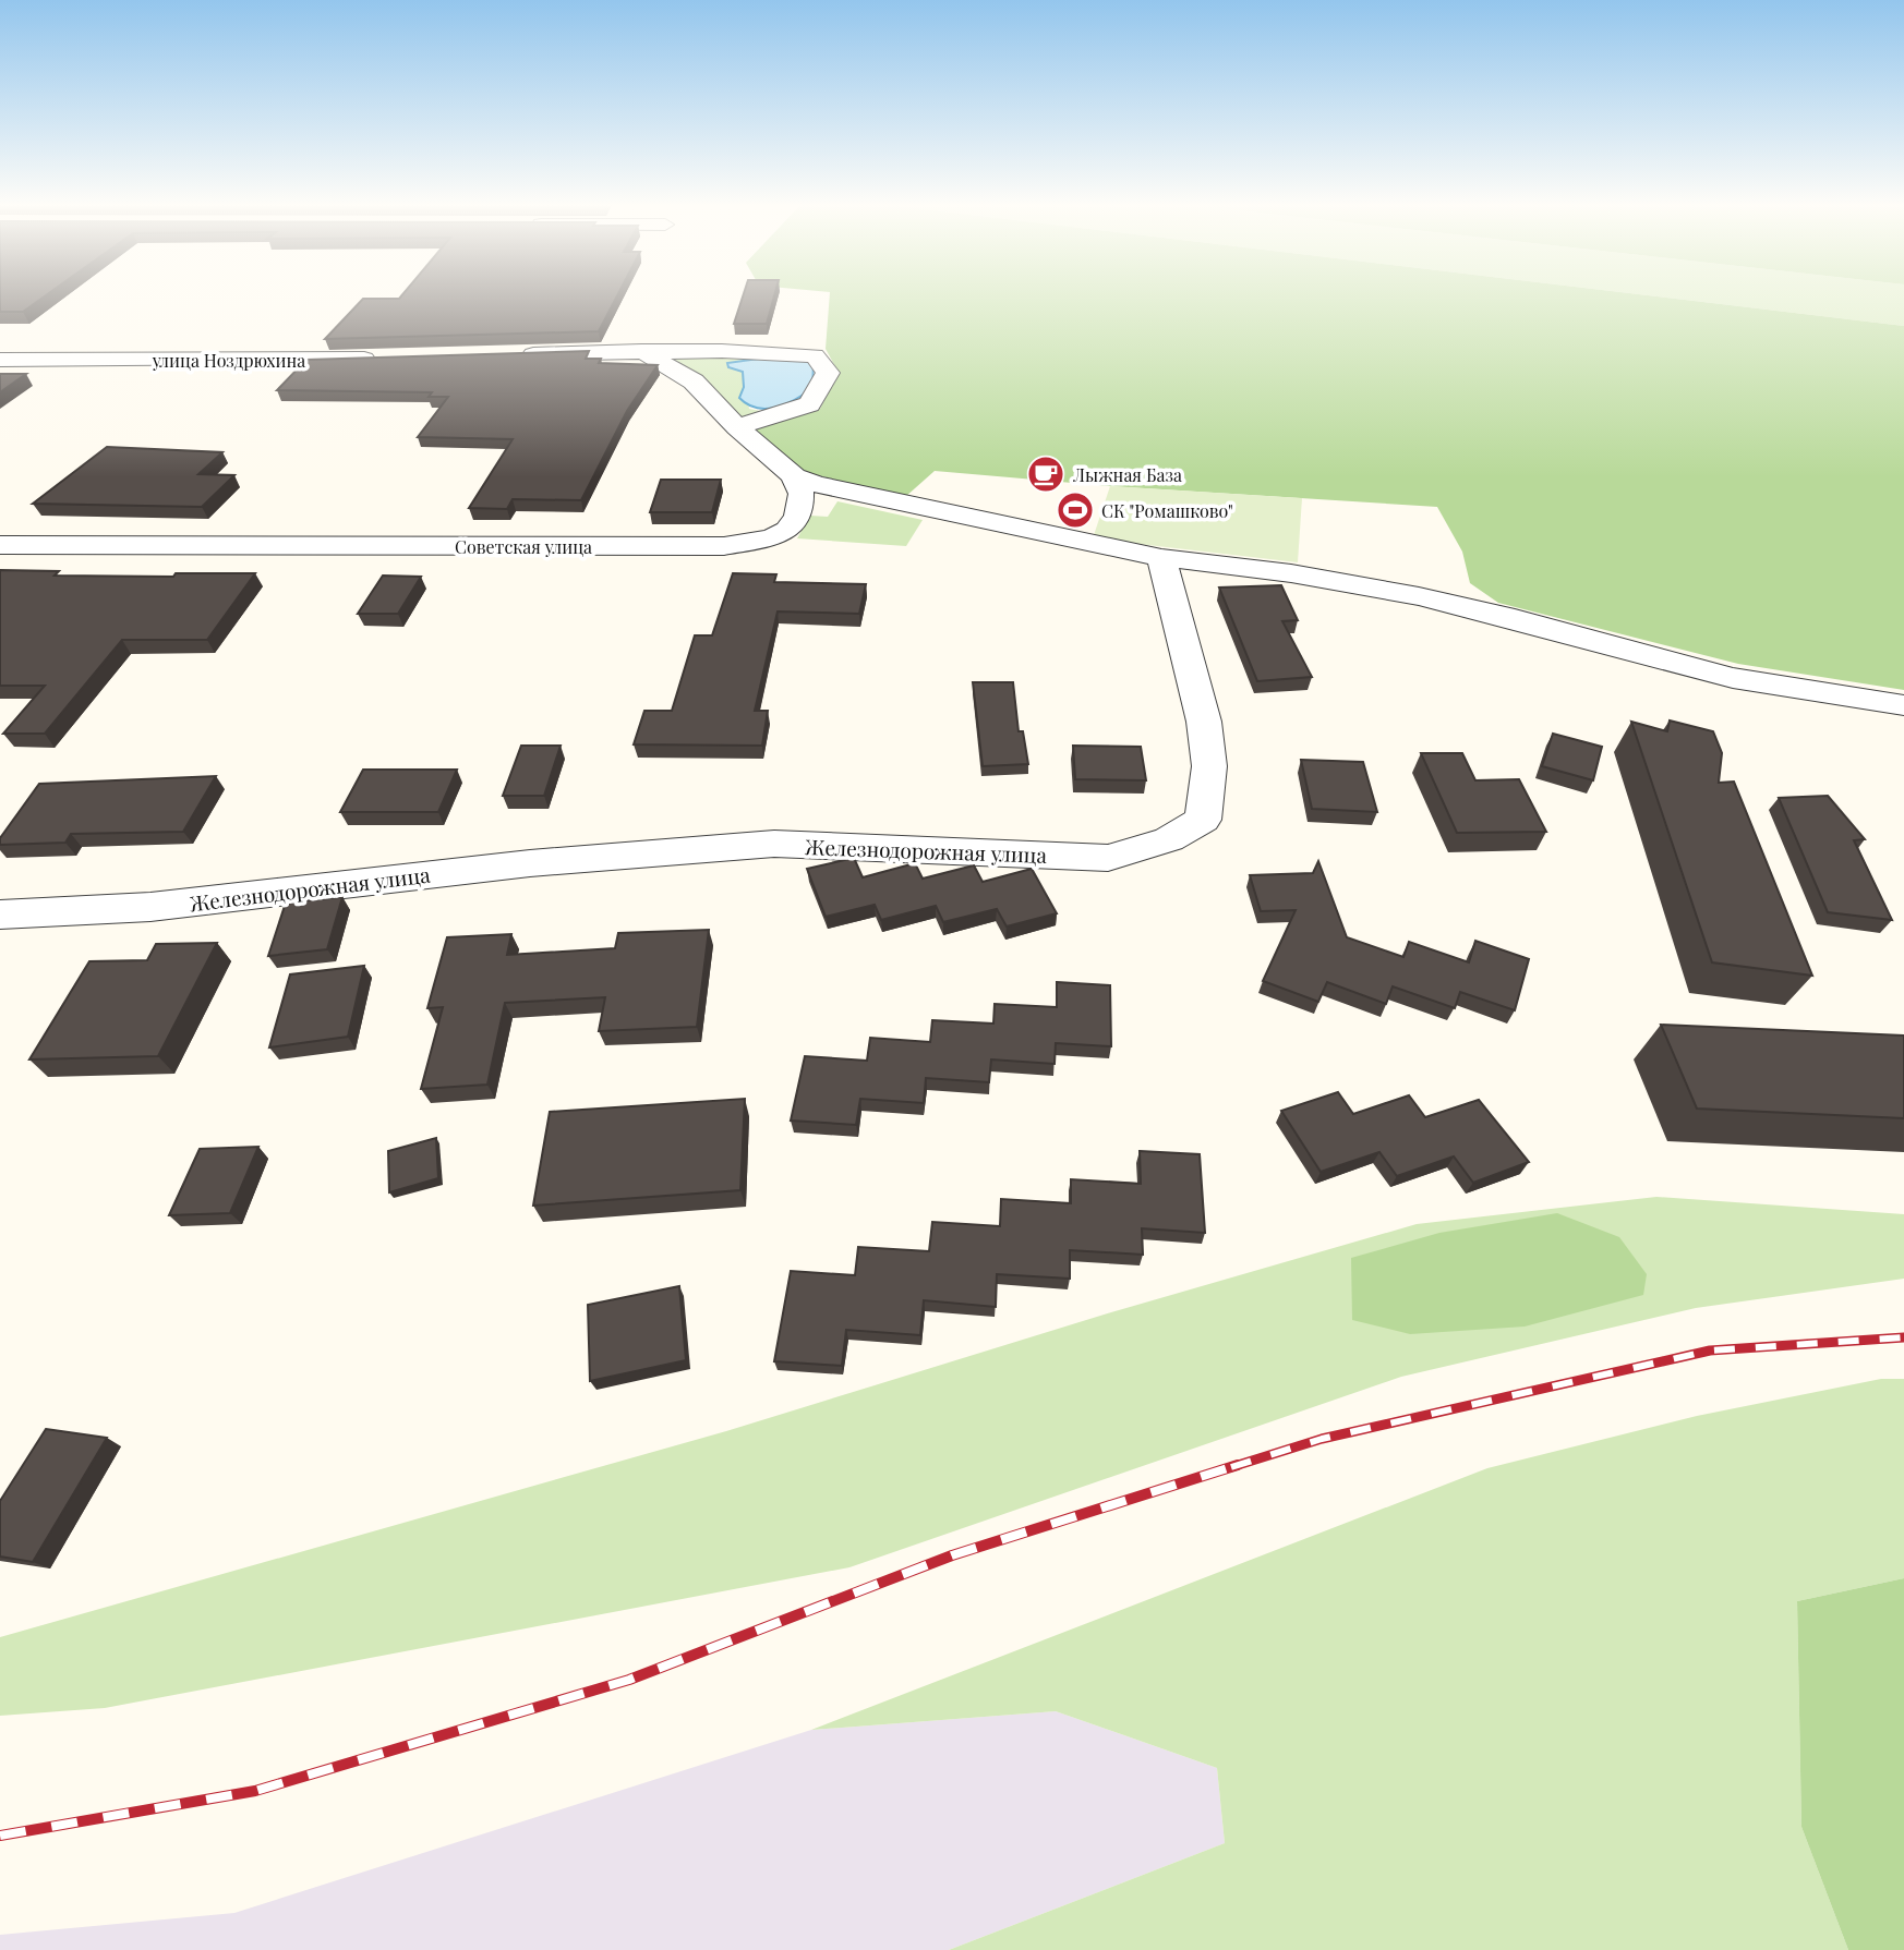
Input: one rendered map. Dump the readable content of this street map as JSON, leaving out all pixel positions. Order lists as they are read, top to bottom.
{
  "streets": {
    "street": ["улица Ноздрюхина", "Советская улица", "Железнодорожная улица"]
  },
  "places": {
    "cafe": ["Лыжная База"],
    "sports": ["СК \"Ромашково\""]
  }
}
